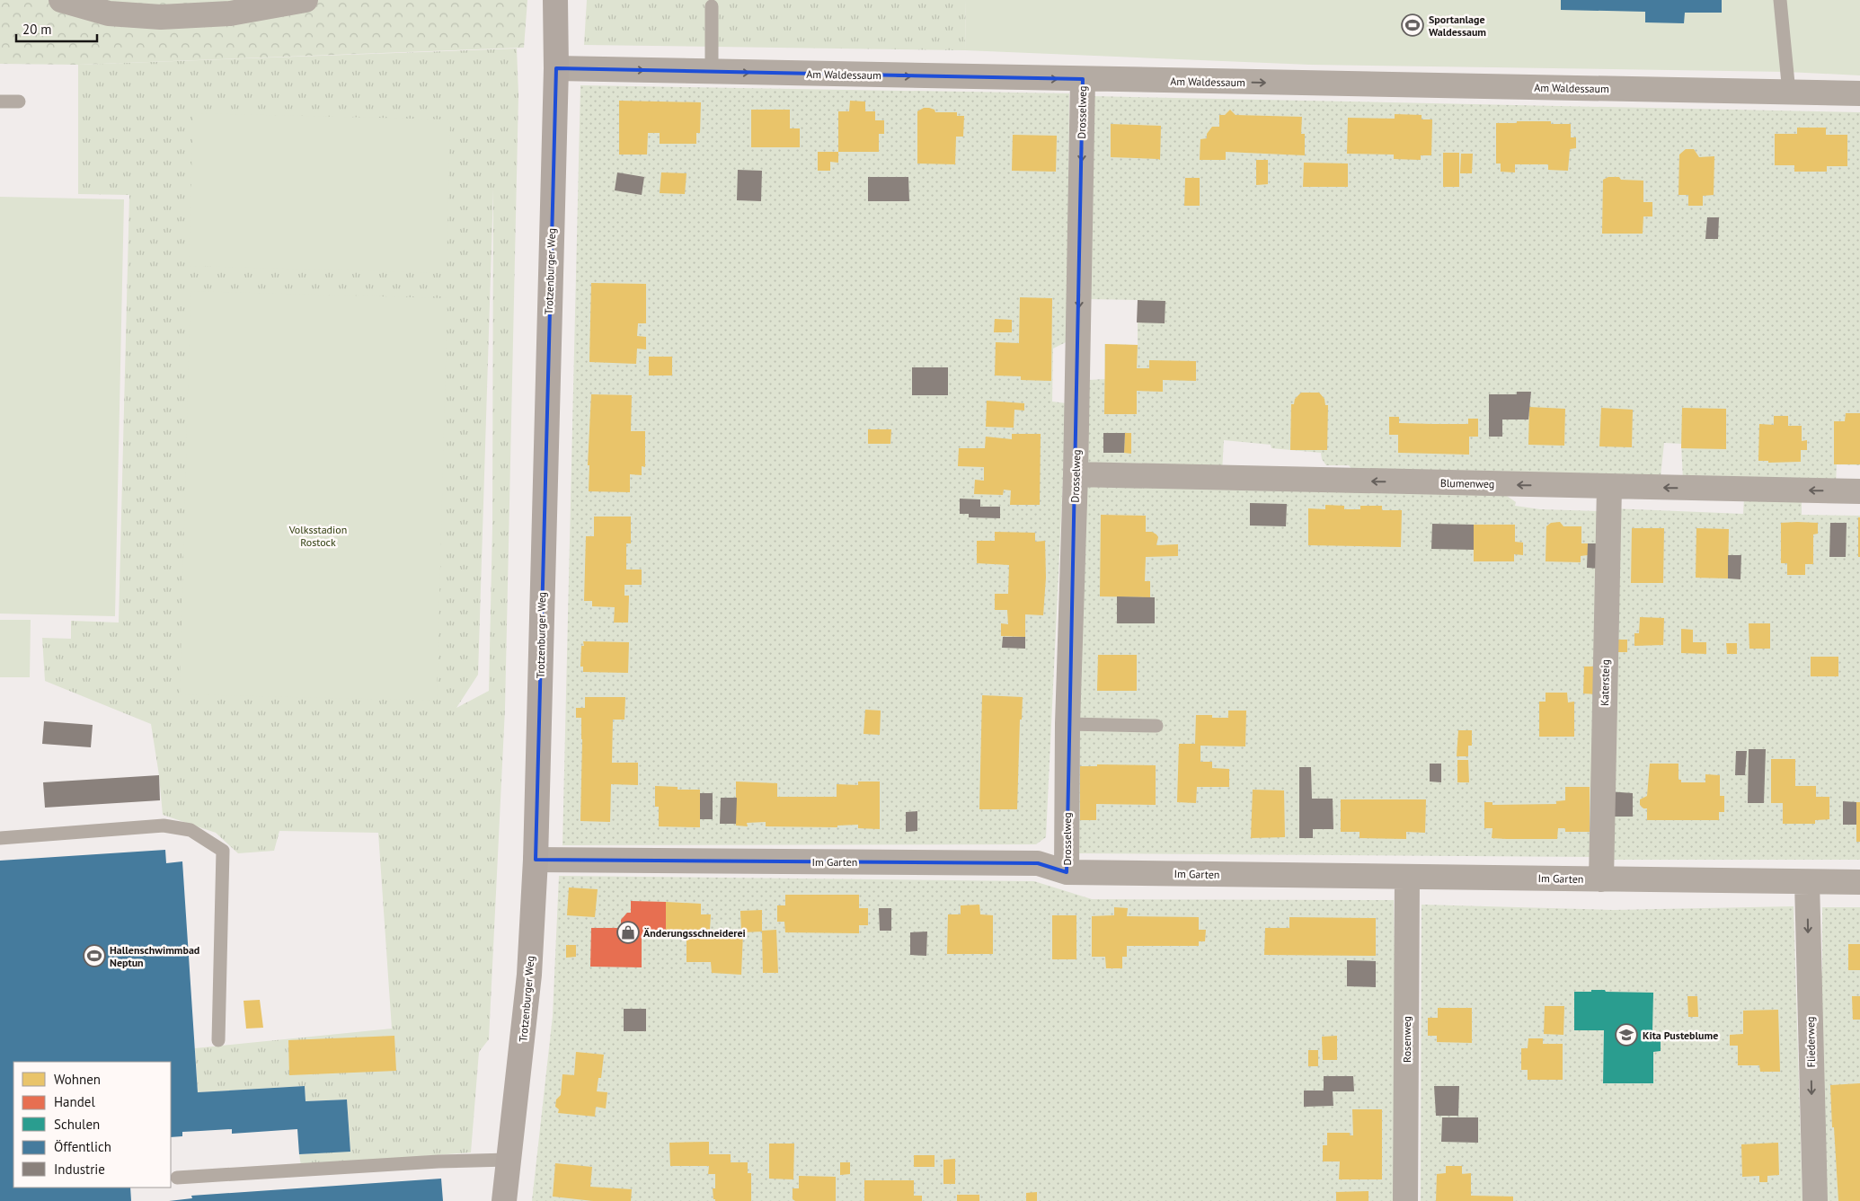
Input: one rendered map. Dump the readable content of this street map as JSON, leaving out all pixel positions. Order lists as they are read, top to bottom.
{
  "streets": {
    "street": [
      "Am Waldessaum",
      "Drosselweg",
      "Trotzenburger Weg",
      "Blumenweg",
      "Katersteig",
      "Im Garten",
      "Rosenweg",
      "Fliederweg"
    ]
  },
  "crossings": [
    ["Am Waldessaum", "Drosselweg"],
    ["Am Waldessaum", "Trotzenburger Weg"],
    ["Drosselweg", "Blumenweg"],
    ["Drosselweg", "Im Garten"],
    ["Trotzenburger Weg", "Im Garten"],
    ["Blumenweg", "Katersteig"],
    ["Katersteig", "Im Garten"],
    ["Im Garten", "Rosenweg"],
    ["Im Garten", "Fliederweg"]
  ],
  "one_way": [
    "Am Waldessaum",
    "Drosselweg",
    "Blumenweg",
    "Fliederweg"
  ],
  "parks": ["Volksstadion Rostock"],
  "places": {
    "sports": ["Sportanlage Waldessaum", "Hallenschwimmbad Neptun"],
    "shop": ["Änderungsschneiderei"],
    "school or university": ["Kita Pusteblume"]
  },
  "legend": [
    "Wohnen",
    "Handel",
    "Schulen",
    "Öffentlich",
    "Industrie"
  ],
  "scale_bar": "20 m"
}
